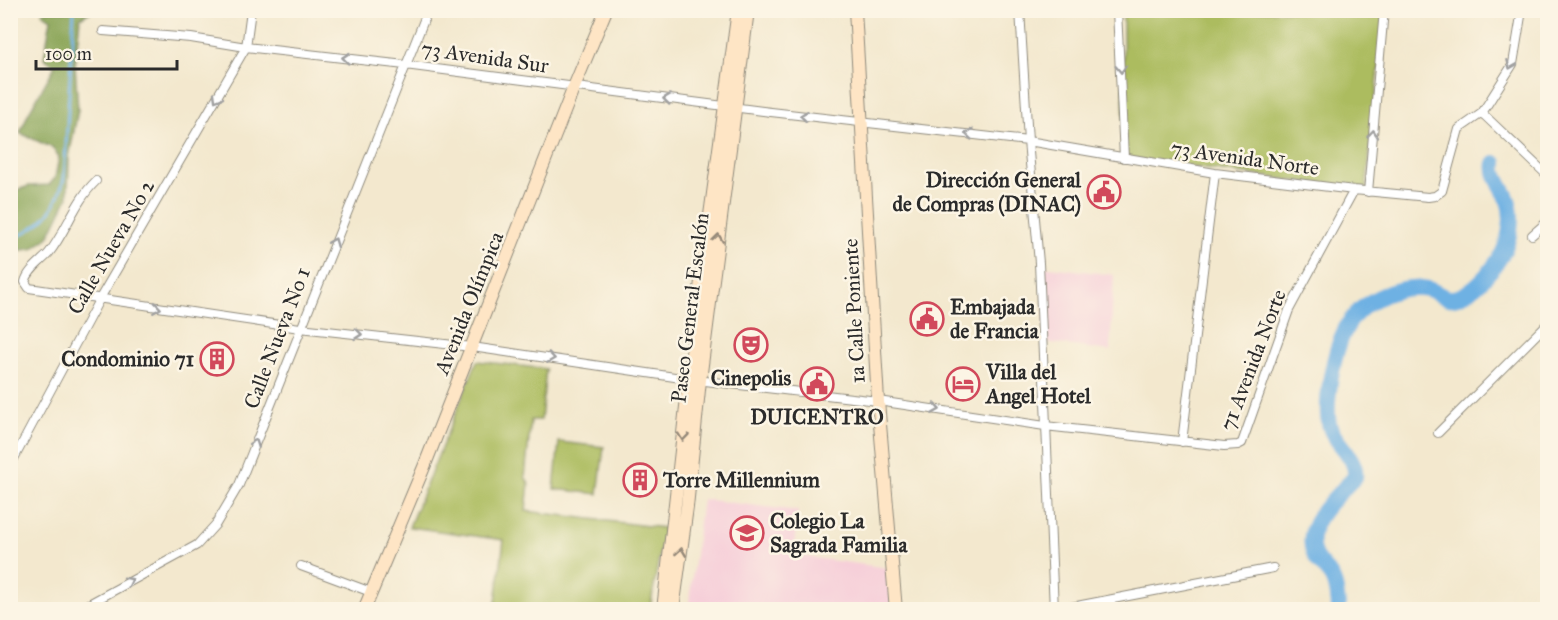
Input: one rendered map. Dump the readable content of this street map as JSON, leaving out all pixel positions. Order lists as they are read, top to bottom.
{
  "streets": {
    "street": [
      "73 Avenida Sur",
      "73 Avenida Norte",
      "Calle Nueva No 2",
      "Avenida Olímpica",
      "Paseo General Escalón",
      "1a Calle Poniente",
      "Calle Nueva No 1",
      "71 Avenida Norte"
    ]
  },
  "crossings": [
    ["73 Avenida Sur", "73 Avenida Norte"],
    ["73 Avenida Sur", "Calle Nueva No 2"],
    ["73 Avenida Sur", "Avenida Olímpica"],
    ["73 Avenida Sur", "Paseo General Escalón"],
    ["73 Avenida Sur", "1a Calle Poniente"],
    ["73 Avenida Sur", "Calle Nueva No 1"],
    ["73 Avenida Norte", "1a Calle Poniente"],
    ["73 Avenida Norte", "71 Avenida Norte"],
    ["Calle Nueva No 2", "71 Avenida Norte"],
    ["Avenida Olímpica", "71 Avenida Norte"],
    ["Paseo General Escalón", "71 Avenida Norte"],
    ["1a Calle Poniente", "71 Avenida Norte"],
    ["Calle Nueva No 1", "71 Avenida Norte"]
  ],
  "one_way": [
    "73 Avenida Sur",
    "Calle Nueva No 2",
    "Calle Nueva No 1",
    "71 Avenida Norte"
  ],
  "places": {
    "public building": ["Dirección General de Compras (DINAC)", "Embajada de Francia", "DUICENTRO"],
    "theatre": ["Cinepolis"],
    "building": ["Condominio 71", "Torre Millennium"],
    "hotel": ["Villa del Angel Hotel"],
    "school or university": ["Colegio La Sagrada Familia"]
  },
  "scale_bar": "100 m"
}
